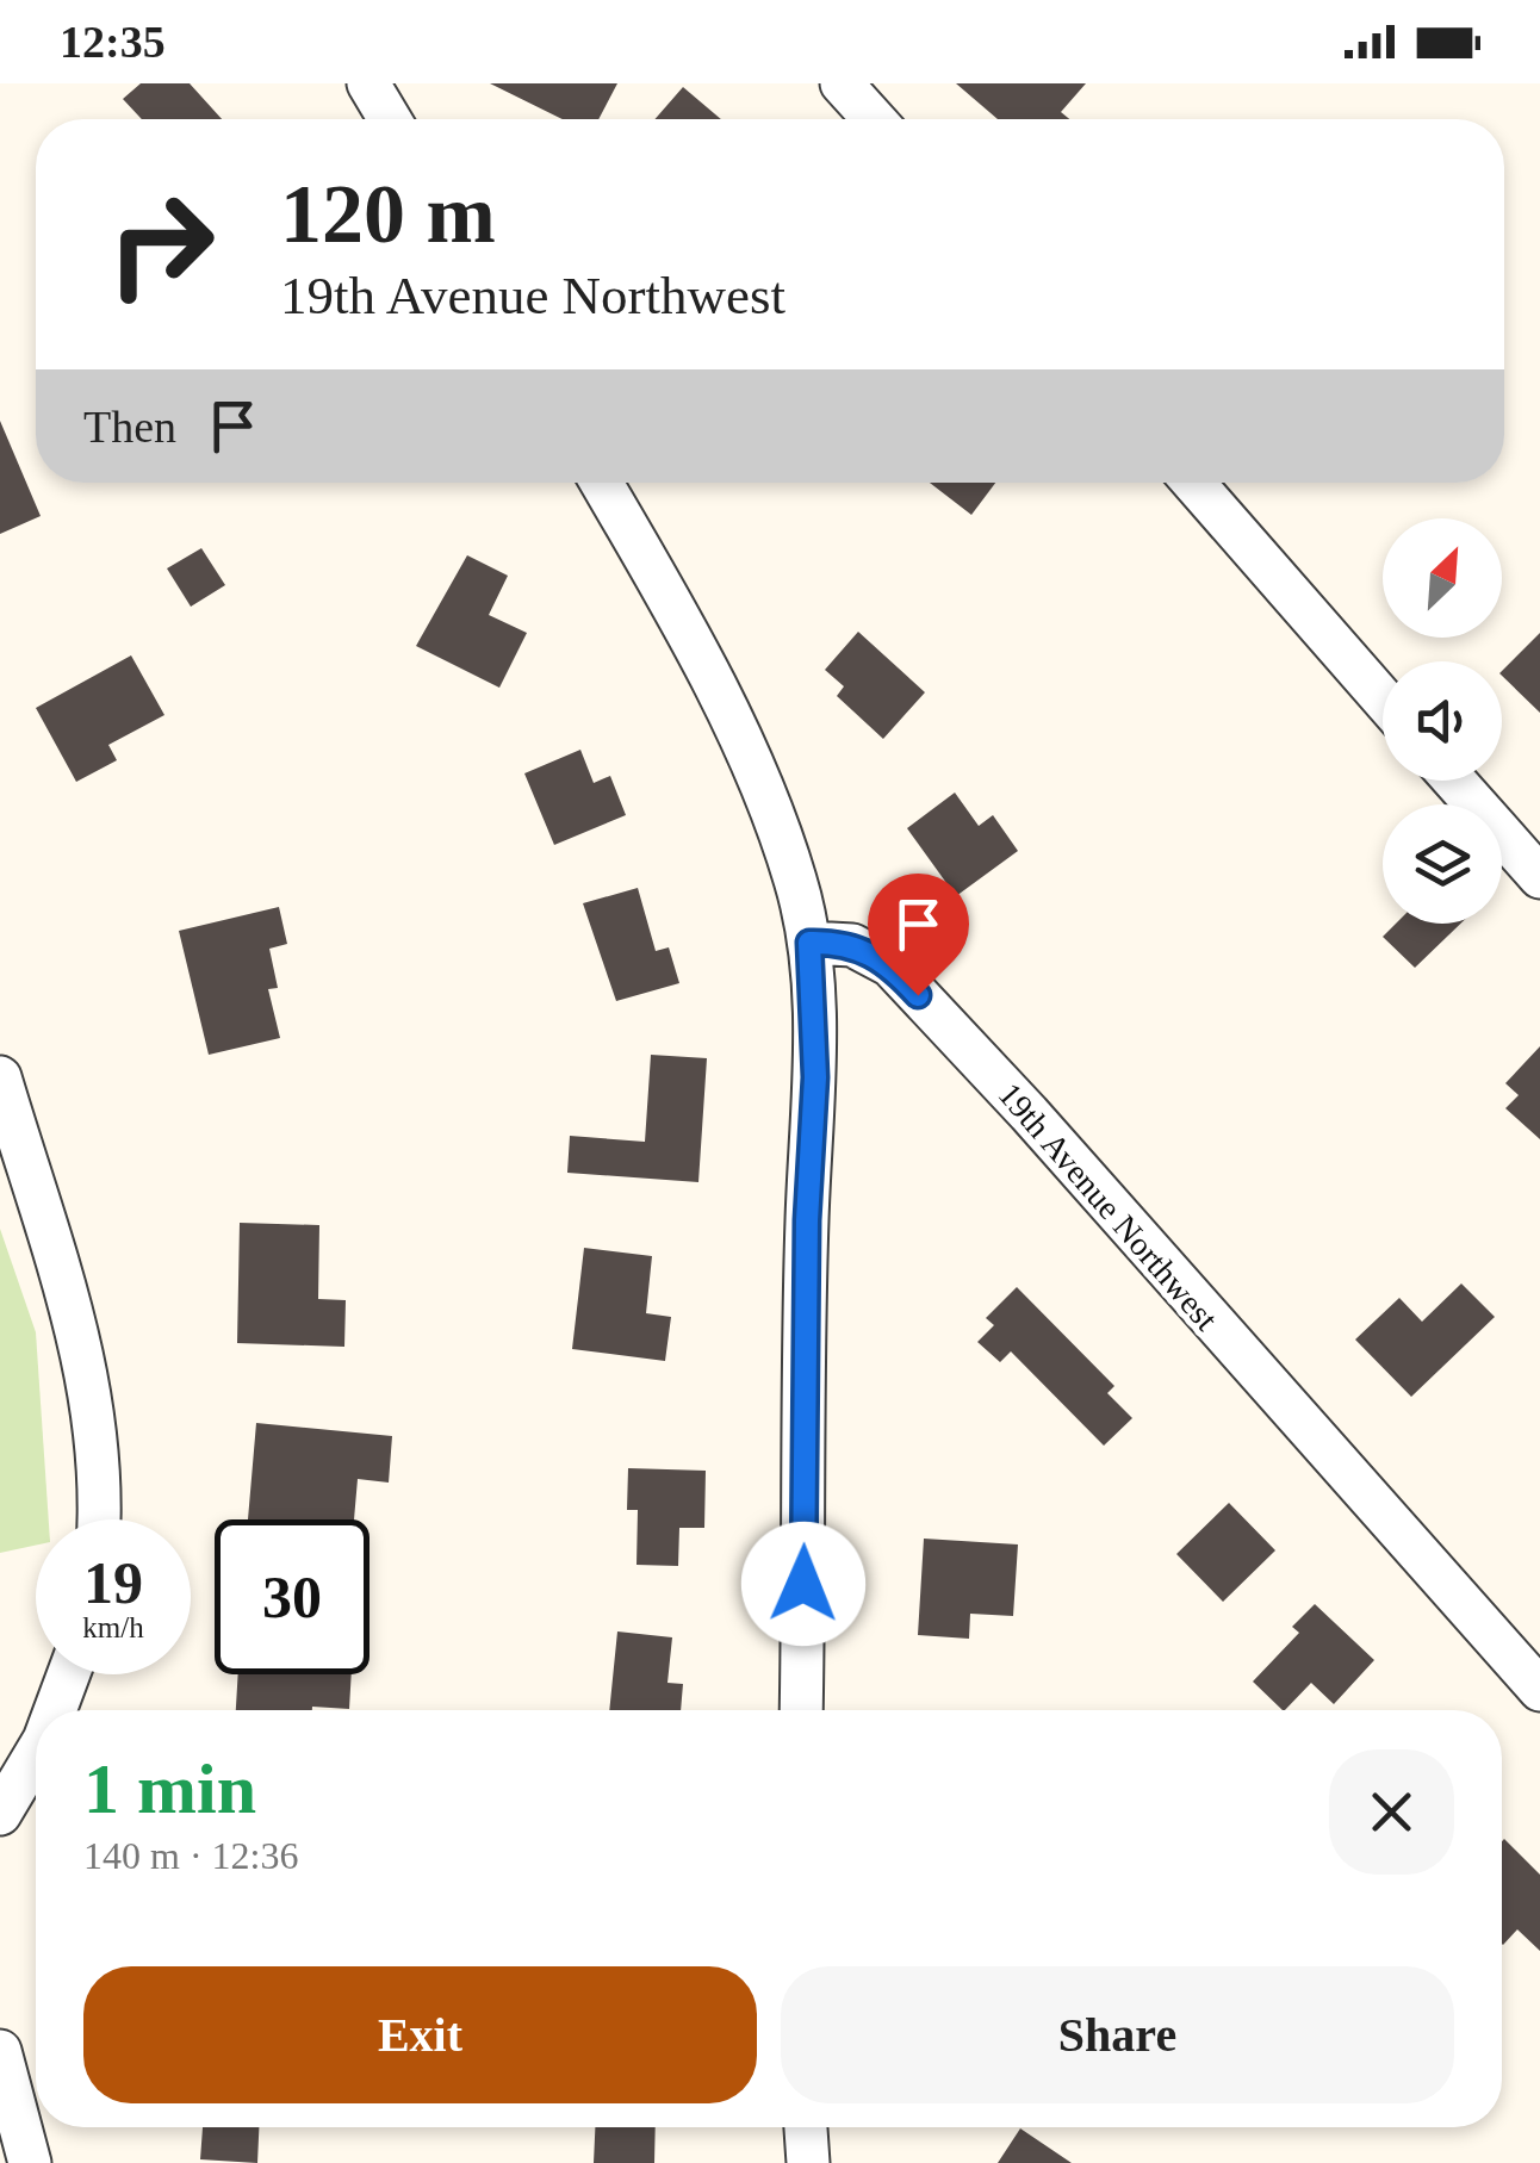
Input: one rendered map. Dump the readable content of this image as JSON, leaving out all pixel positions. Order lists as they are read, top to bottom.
{
  "streets": {
    "street": ["19th Avenue Northwest"]
  },
  "north": "top right",
  "page": {
    "status": "12:35",
    "turn": ["120 m", "19th Avenue Northwest"],
    "then": "Then",
    "speed": "19 km/h",
    "limit": "30",
    "heading": ["1 min", "140 m · 12:36"],
    "buttons": ["Exit", "Share"]
  }
}
